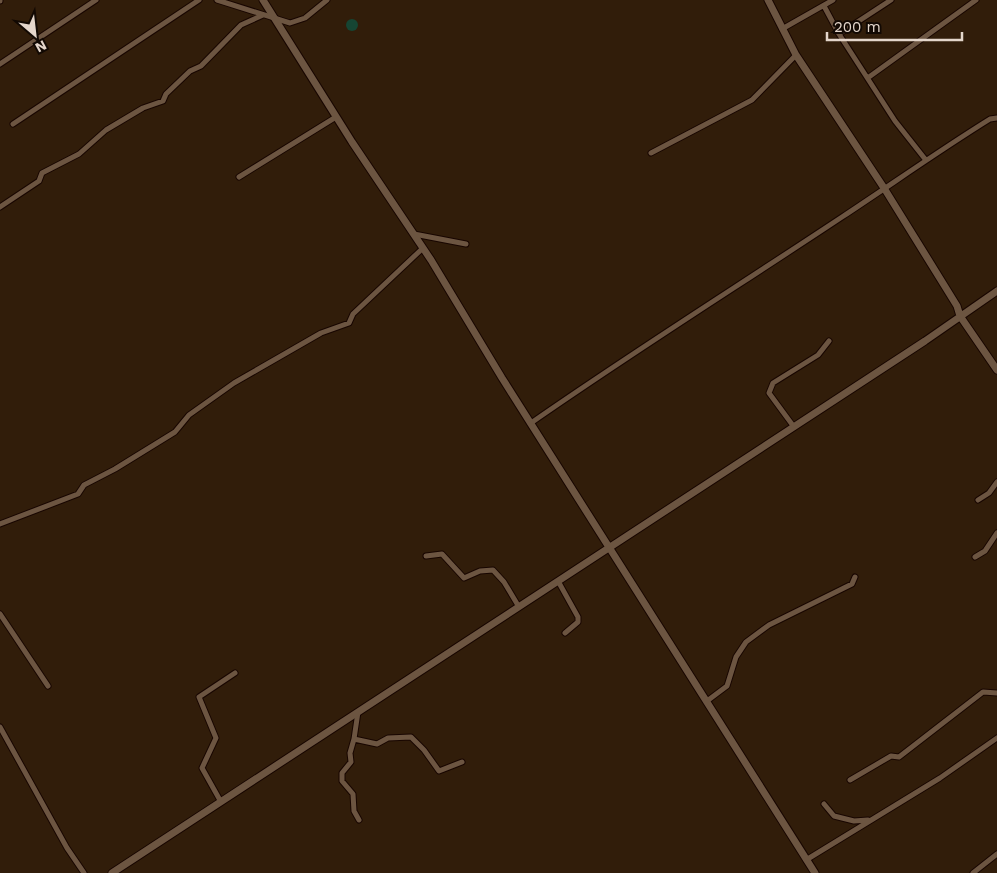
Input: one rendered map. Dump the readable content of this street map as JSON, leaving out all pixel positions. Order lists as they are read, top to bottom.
{
  "scale_bar": "200 m",
  "north": "bottom right"
}
